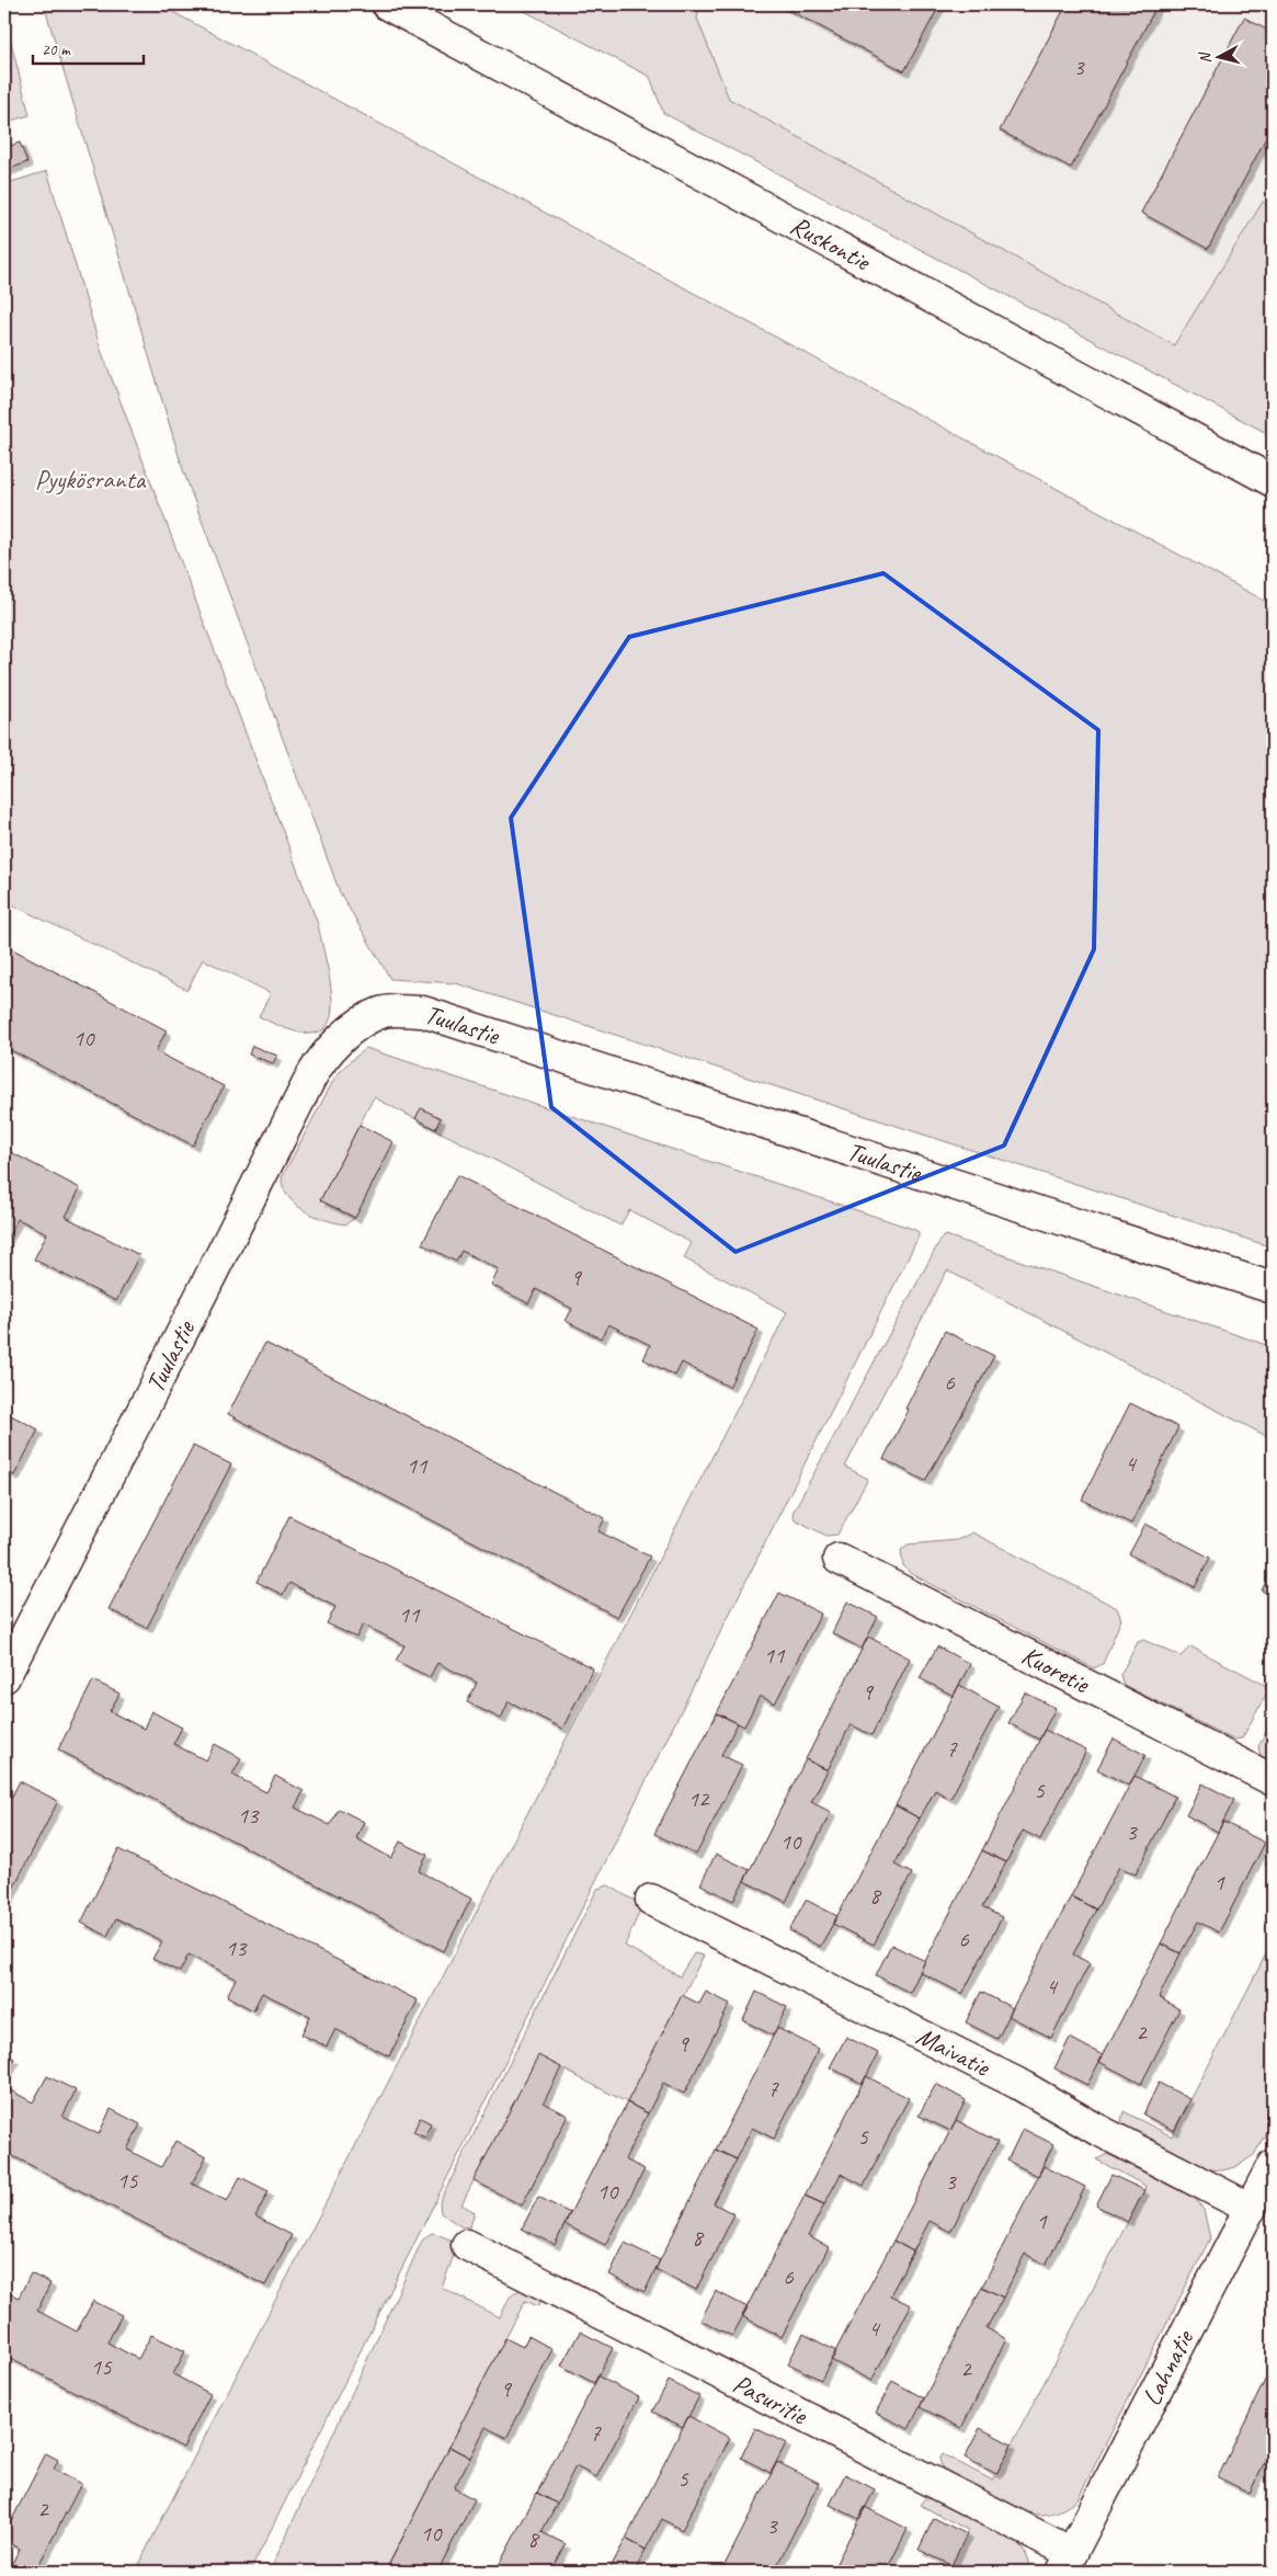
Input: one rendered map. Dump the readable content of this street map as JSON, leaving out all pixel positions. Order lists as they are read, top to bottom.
{
  "streets": {
    "street": [
      "Ruskontie",
      "Tuulastie",
      "Kuoretie",
      "Maivatie",
      "Lahnatie",
      "Pasuritie"
    ]
  },
  "crossings": [
    ["Maivatie", "Lahnatie"],
    ["Lahnatie", "Pasuritie"]
  ],
  "parks": ["Pyykösranta"],
  "house_numbers": [
    "3",
    "10",
    "9",
    "6",
    "4",
    "11",
    "11",
    "11",
    "9",
    "7",
    "5",
    "12",
    "13",
    "3",
    "10",
    "1",
    "8",
    "6",
    "13",
    "4",
    "2",
    "9",
    "7",
    "5",
    "15",
    "3",
    "10",
    "1",
    "8",
    "6",
    "4",
    "15",
    "2",
    "9",
    "7",
    "5",
    "2",
    "3",
    "10",
    "8"
  ],
  "scale_bar": "20 m",
  "north": "left"
}
